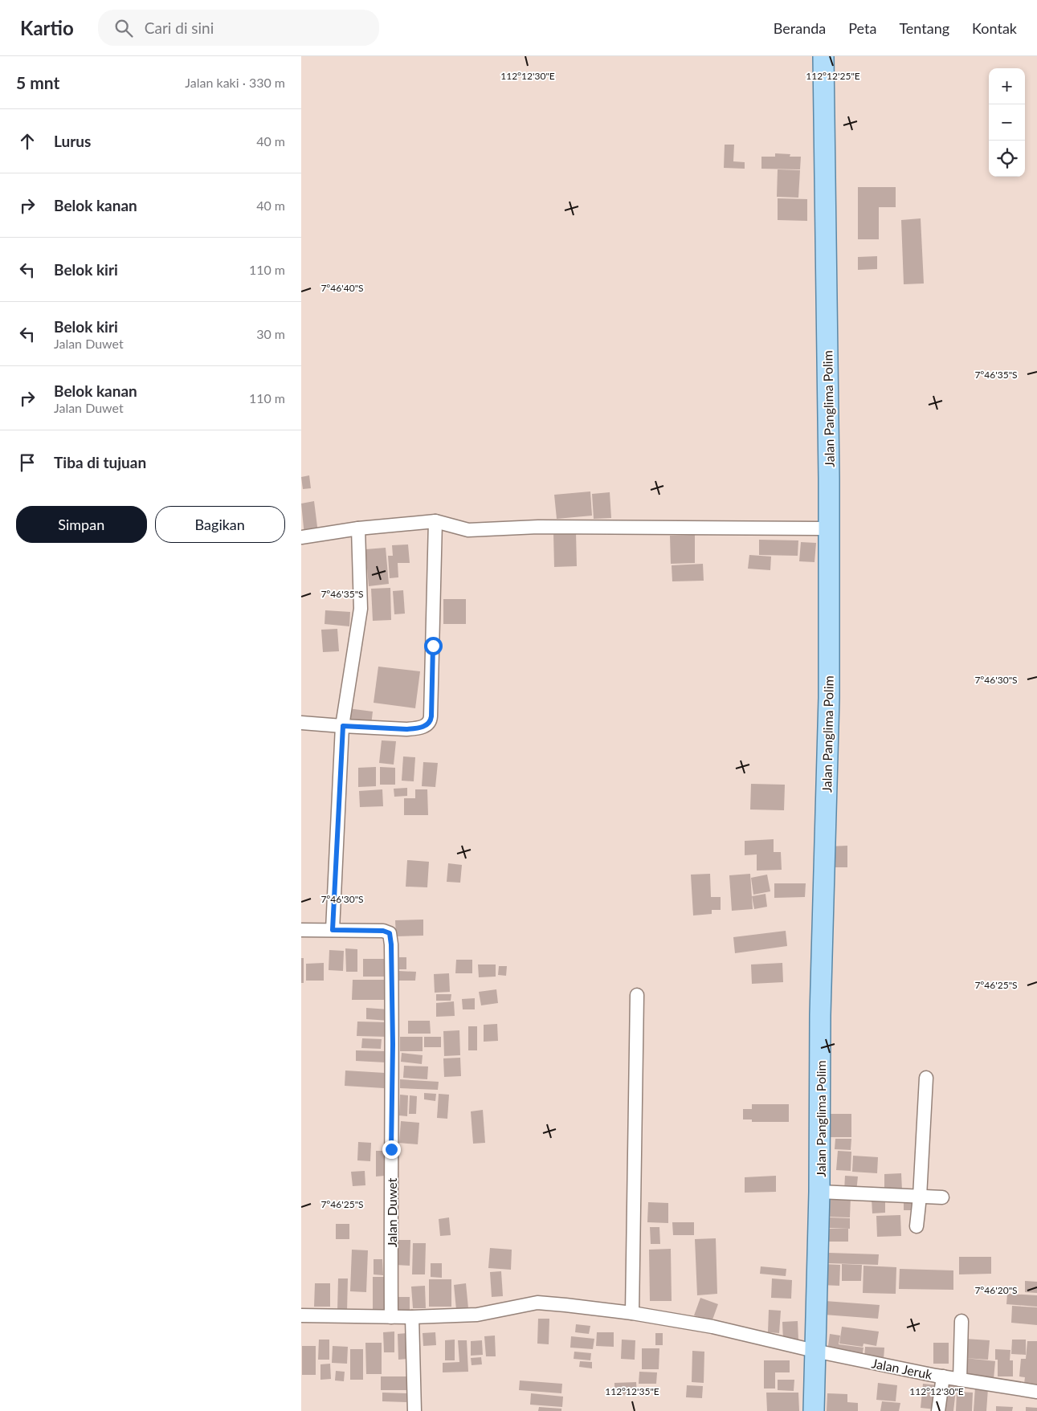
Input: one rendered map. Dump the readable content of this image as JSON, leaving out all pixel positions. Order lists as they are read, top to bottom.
{
  "streets": {
    "main road": ["Jalan Panglima Polim"],
    "street": ["Jalan Duwet", "Jalan Jeruk"]
  },
  "crossings": [
    ["Jalan Panglima Polim", "Jalan Jeruk"],
    ["Jalan Duwet", "Jalan Jeruk"]
  ],
  "page": {
    "header": "Kartio",
    "search": "Cari di sini",
    "nav": [
      "Beranda",
      "Peta",
      "Tentang",
      "Kontak"
    ],
    "heading": ["5 mnt", "Jalan kaki · 330 m"],
    "map_buttons": ["+", "−"],
    "list": [
      ["Lurus", "40 m"],
      ["Belok kanan", "40 m"],
      ["Belok kiri", "110 m"],
      ["Belok kiri", "Jalan Duwet", "30 m"],
      ["Belok kanan", "Jalan Duwet", "110 m"],
      "Tiba di tujuan"
    ],
    "buttons": ["Simpan", "Bagikan"]
  },
  "coordinates": [
    "112°12'30\"E",
    "112°12'25\"E",
    "7°46'40\"S",
    "7°46'35\"S",
    "7°46'30\"S",
    "7°46'25\"S",
    "7°46'20\"S",
    "112°12'35\"E"
  ]
}
